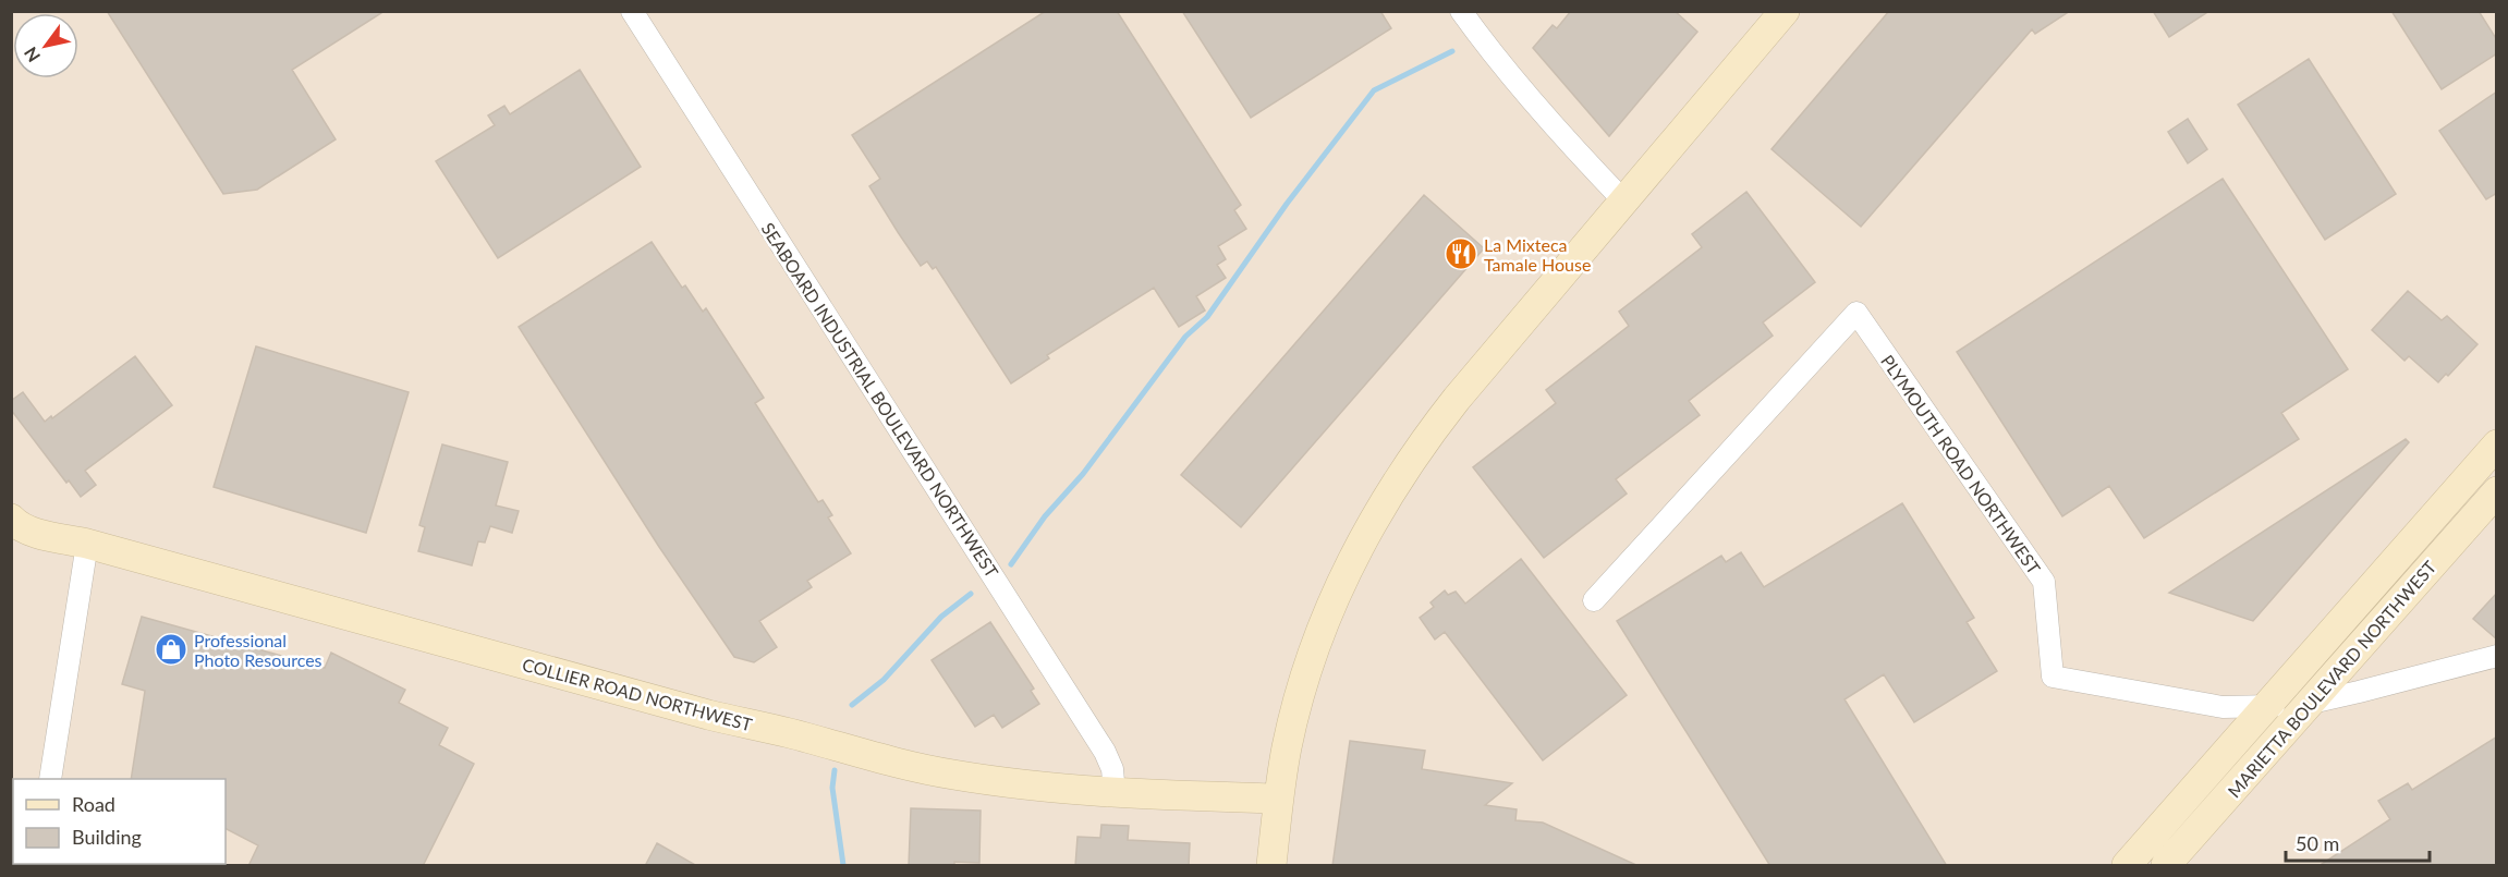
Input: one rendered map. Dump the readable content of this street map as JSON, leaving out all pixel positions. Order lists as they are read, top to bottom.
{
  "streets": {
    "street": [
      "SEABOARD INDUSTRIAL BOULEVARD NORTHWEST",
      "PLYMOUTH ROAD NORTHWEST",
      "MARIETTA BOULEVARD NORTHWEST",
      "COLLIER ROAD NORTHWEST"
    ]
  },
  "crossings": [
    ["SEABOARD INDUSTRIAL BOULEVARD NORTHWEST", "COLLIER ROAD NORTHWEST"],
    ["PLYMOUTH ROAD NORTHWEST", "MARIETTA BOULEVARD NORTHWEST"]
  ],
  "places": {
    "restaurant": ["La Mixteca Tamale House"],
    "shop": ["Professional Photo Resources"]
  },
  "legend": ["Road", "Building"],
  "scale_bar": "50 m",
  "north": "bottom left"
}
